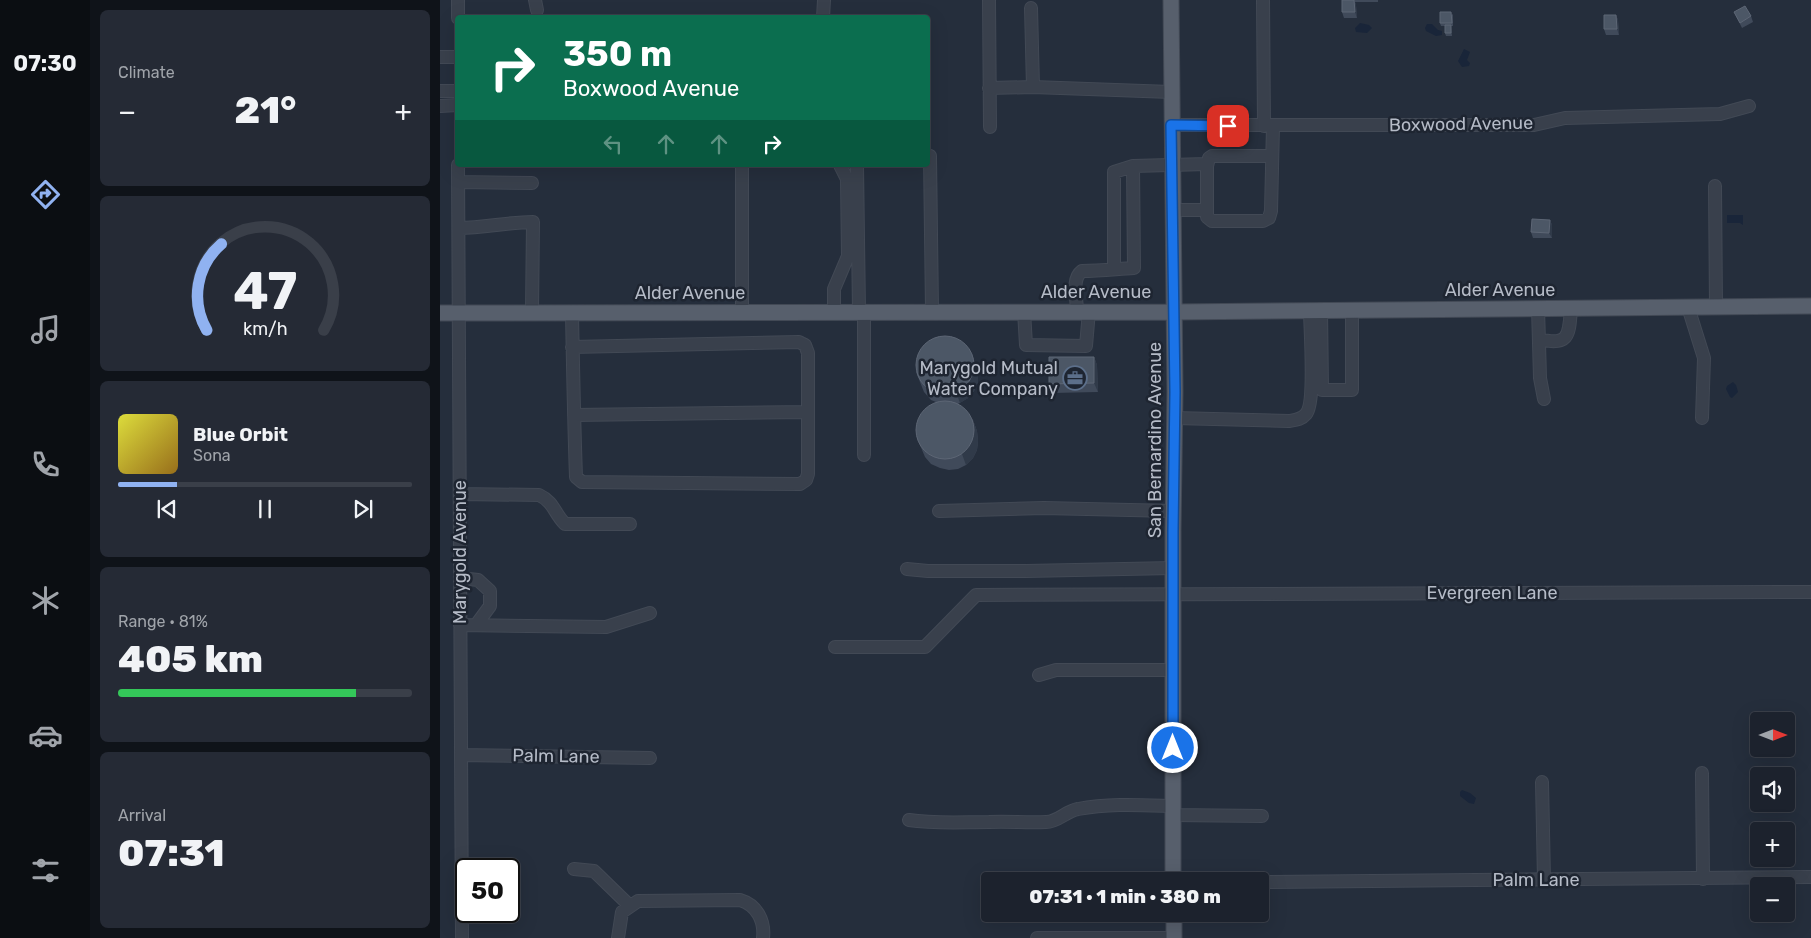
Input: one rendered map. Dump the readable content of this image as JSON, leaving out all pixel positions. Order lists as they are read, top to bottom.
{
  "streets": {
    "main road": ["Alder Avenue", "San Bernardino Avenue"],
    "street": [
      "Boxwood Avenue",
      "Marygold Avenue",
      "Evergreen Lane",
      "Palm Lane"
    ]
  },
  "crossings": [
    ["Boxwood Avenue", "San Bernardino Avenue"],
    ["Alder Avenue", "San Bernardino Avenue"],
    ["Alder Avenue", "Marygold Avenue"],
    ["San Bernardino Avenue", "Evergreen Lane"],
    ["Marygold Avenue", "Palm Lane"]
  ],
  "places": {
    "office": ["Marygold Mutual Water Company"]
  },
  "north": "right",
  "page": {
    "tabs": "07:30",
    "tile": [
      "Climate",
      ["Range · 81%", "405 km"],
      ["Arrival", "07:31"]
    ],
    "turn": ["350 m", "Boxwood Avenue"],
    "heat": ["−", "21°", "+"],
    "song": ["Blue Orbit", "Sona"],
    "map_buttons": ["+", "−"],
    "limit": "50",
    "trip": "07:31 · 1 min · 380 m",
    "gauge": ["47", "km/h"]
  }
}
